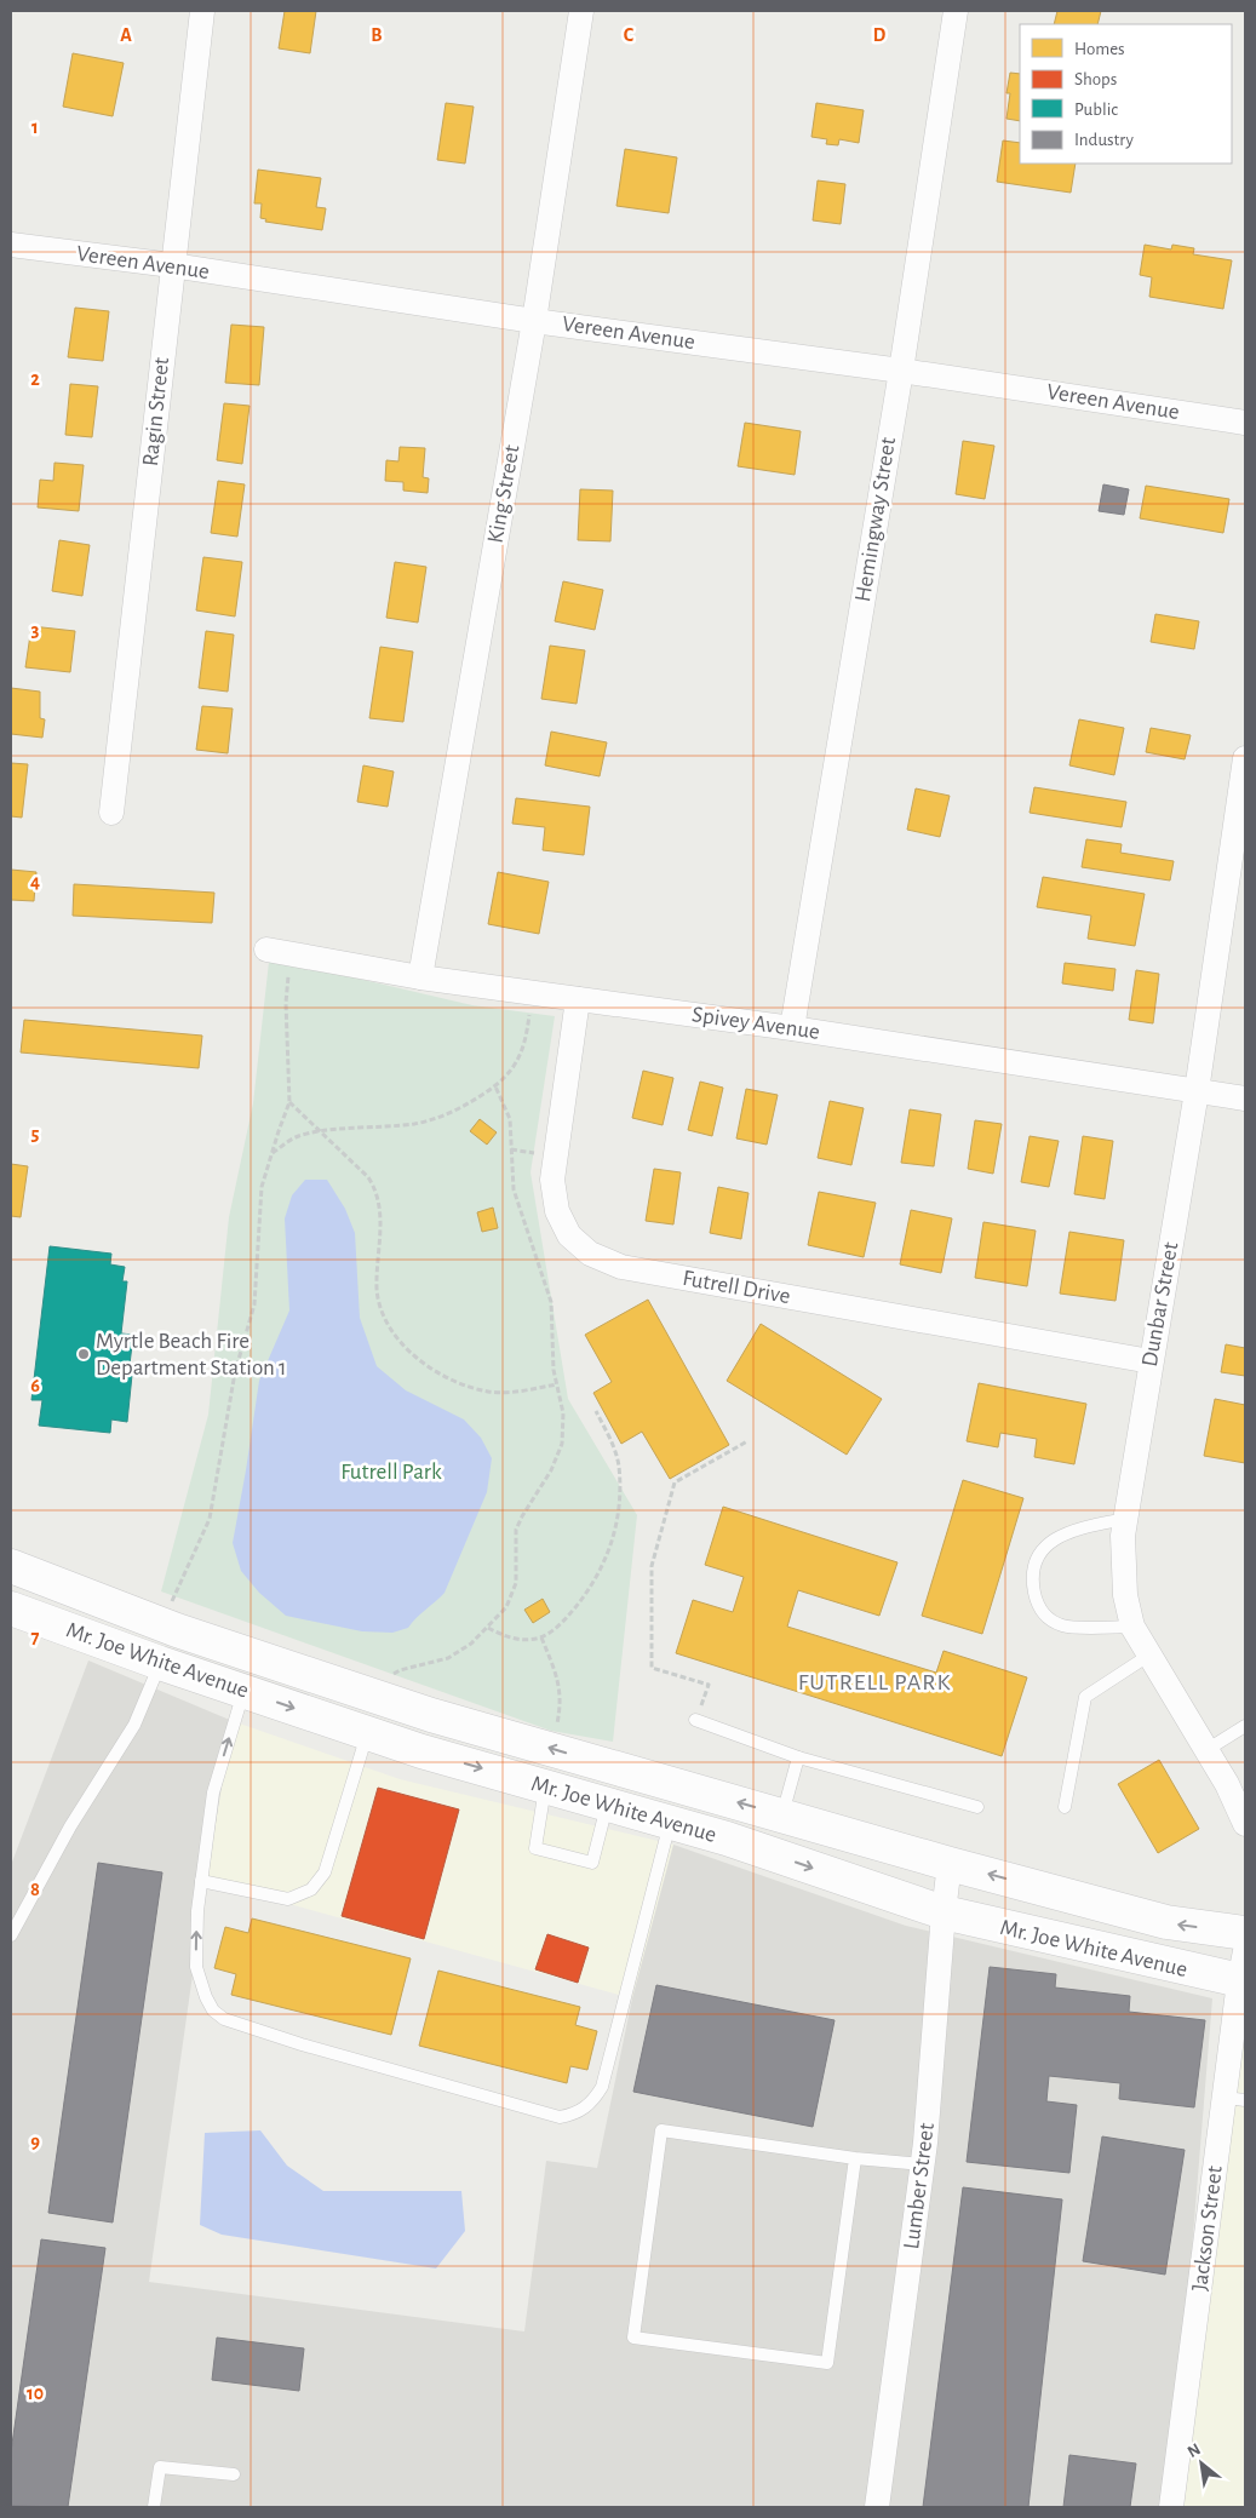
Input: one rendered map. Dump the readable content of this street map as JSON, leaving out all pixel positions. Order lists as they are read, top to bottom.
{
  "streets": {
    "main road": ["Mr. Joe White Avenue"],
    "street": [
      "Vereen Avenue",
      "Ragin Street",
      "King Street",
      "Hemingway Street",
      "Spivey Avenue",
      "Futrell Drive",
      "Dunbar Street",
      "Lumber Street",
      "Jackson Street"
    ]
  },
  "crossings": [
    ["Vereen Avenue", "Ragin Street"],
    ["Vereen Avenue", "King Street"],
    ["Vereen Avenue", "Hemingway Street"],
    ["King Street", "Spivey Avenue"],
    ["Hemingway Street", "Spivey Avenue"],
    ["Spivey Avenue", "Futrell Drive"],
    ["Spivey Avenue", "Dunbar Street"],
    ["Futrell Drive", "Dunbar Street"],
    ["Mr. Joe White Avenue", "Lumber Street"],
    ["Mr. Joe White Avenue", "Jackson Street"]
  ],
  "districts": ["FUTRELL PARK"],
  "parks": ["Futrell Park"],
  "places": ["Myrtle Beach Fire Department Station 1"],
  "legend": [
    "Homes",
    "Shops",
    "Public",
    "Industry"
  ],
  "north": "top left",
  "grid": {
    "columns": [
      "A",
      "B",
      "C",
      "D"
    ],
    "rows": [
      "1",
      "2",
      "3",
      "4",
      "5",
      "6",
      "7",
      "8",
      "9",
      "10"
    ]
  }
}
